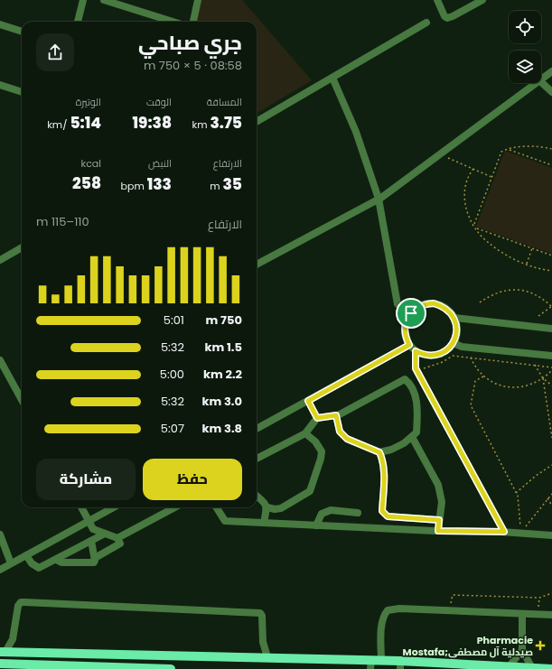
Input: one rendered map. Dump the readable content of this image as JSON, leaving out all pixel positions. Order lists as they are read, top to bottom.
{
  "places": {
    "health": ["Pharmacie Mostafa;صيدلية آل مصطفى"]
  },
  "page": {
    "heading": ["جري صباحي", "08:58 · 5 × 750 m"],
    "stats": [
      ["المسافة", "3.75 km"],
      ["الوقت", "19:38"],
      ["الوتيرة", "5:14 /km"],
      ["الارتفاع", "35 m"],
      ["النبض", "133 bpm"],
      ["kcal", "258"]
    ],
    "chart": ["الارتفاع", "110–115 m"],
    "list": [
      {
        "name": "750 m",
        "note": "5:01"
      },
      {
        "name": "1.5 km",
        "note": "5:32"
      },
      {
        "name": "2.2 km",
        "note": "5:00"
      },
      {
        "name": "3.0 km",
        "note": "5:32"
      },
      {
        "name": "3.8 km",
        "note": "5:07"
      }
    ],
    "buttons": ["حفظ", "مشاركة"]
  }
}
